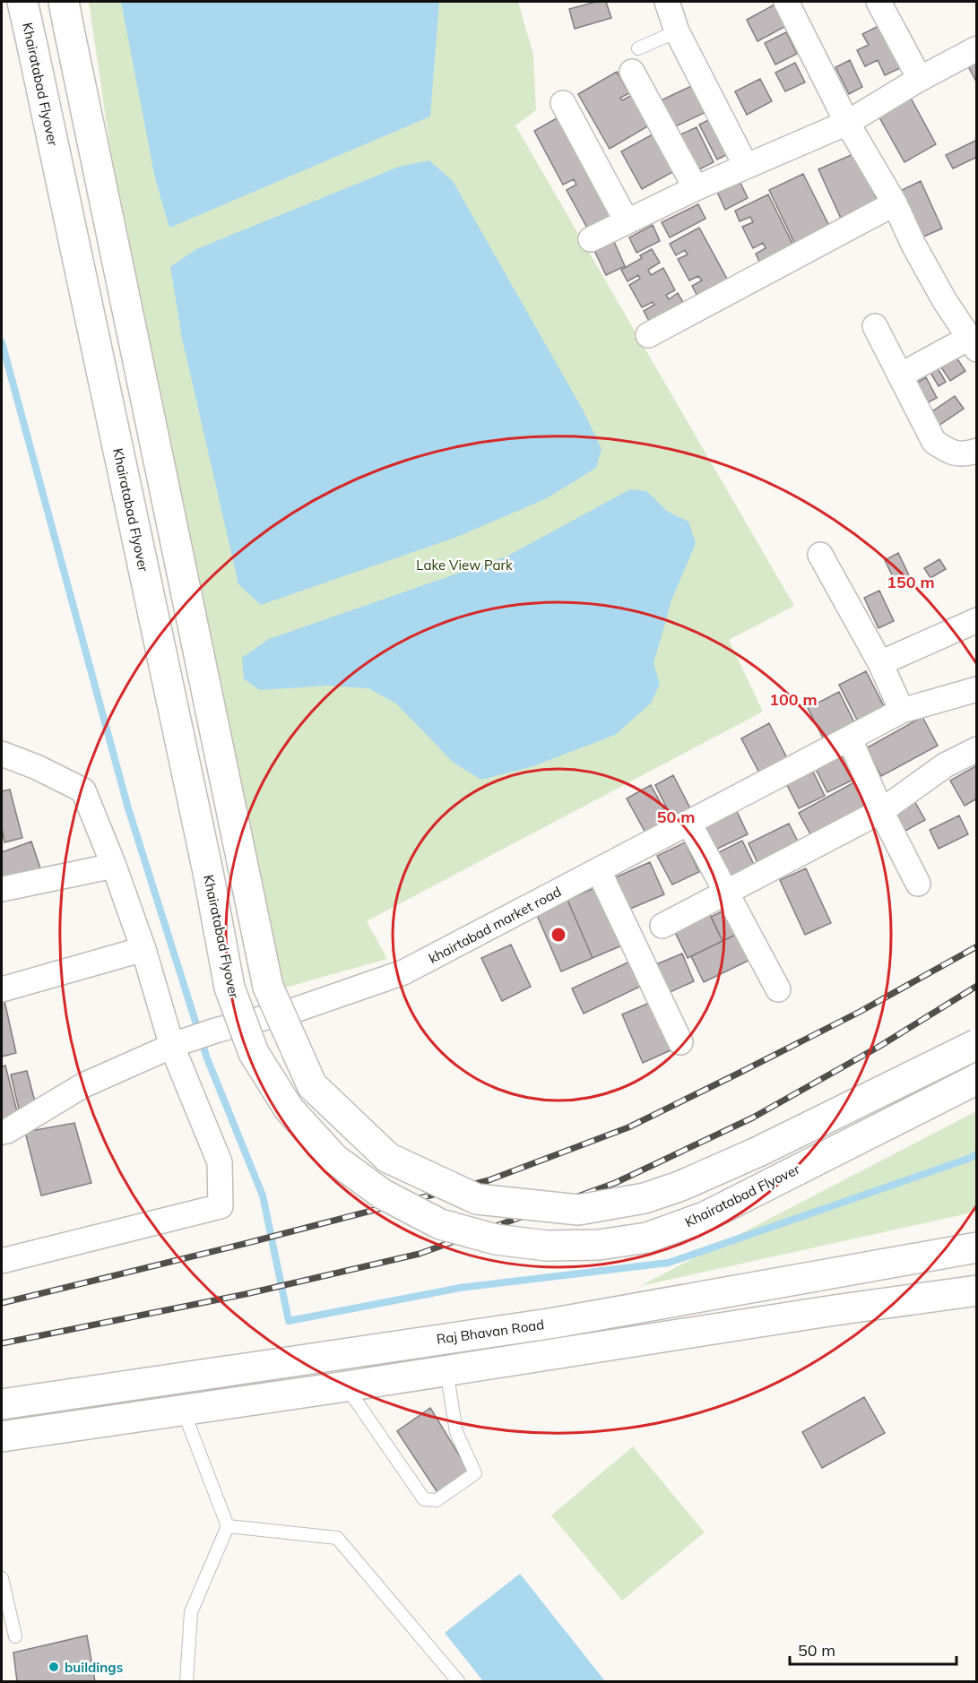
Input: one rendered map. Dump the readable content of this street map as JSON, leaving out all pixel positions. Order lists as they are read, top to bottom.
{
  "streets": {
    "main road": ["Khairatabad Flyover", "Raj Bhavan Road"],
    "street": ["khairtabad market road"]
  },
  "parks": ["Lake View Park"],
  "places": ["buildings"],
  "scale_bar": "50 m",
  "rings": ["150 m", "100 m", "50 m"]
}
